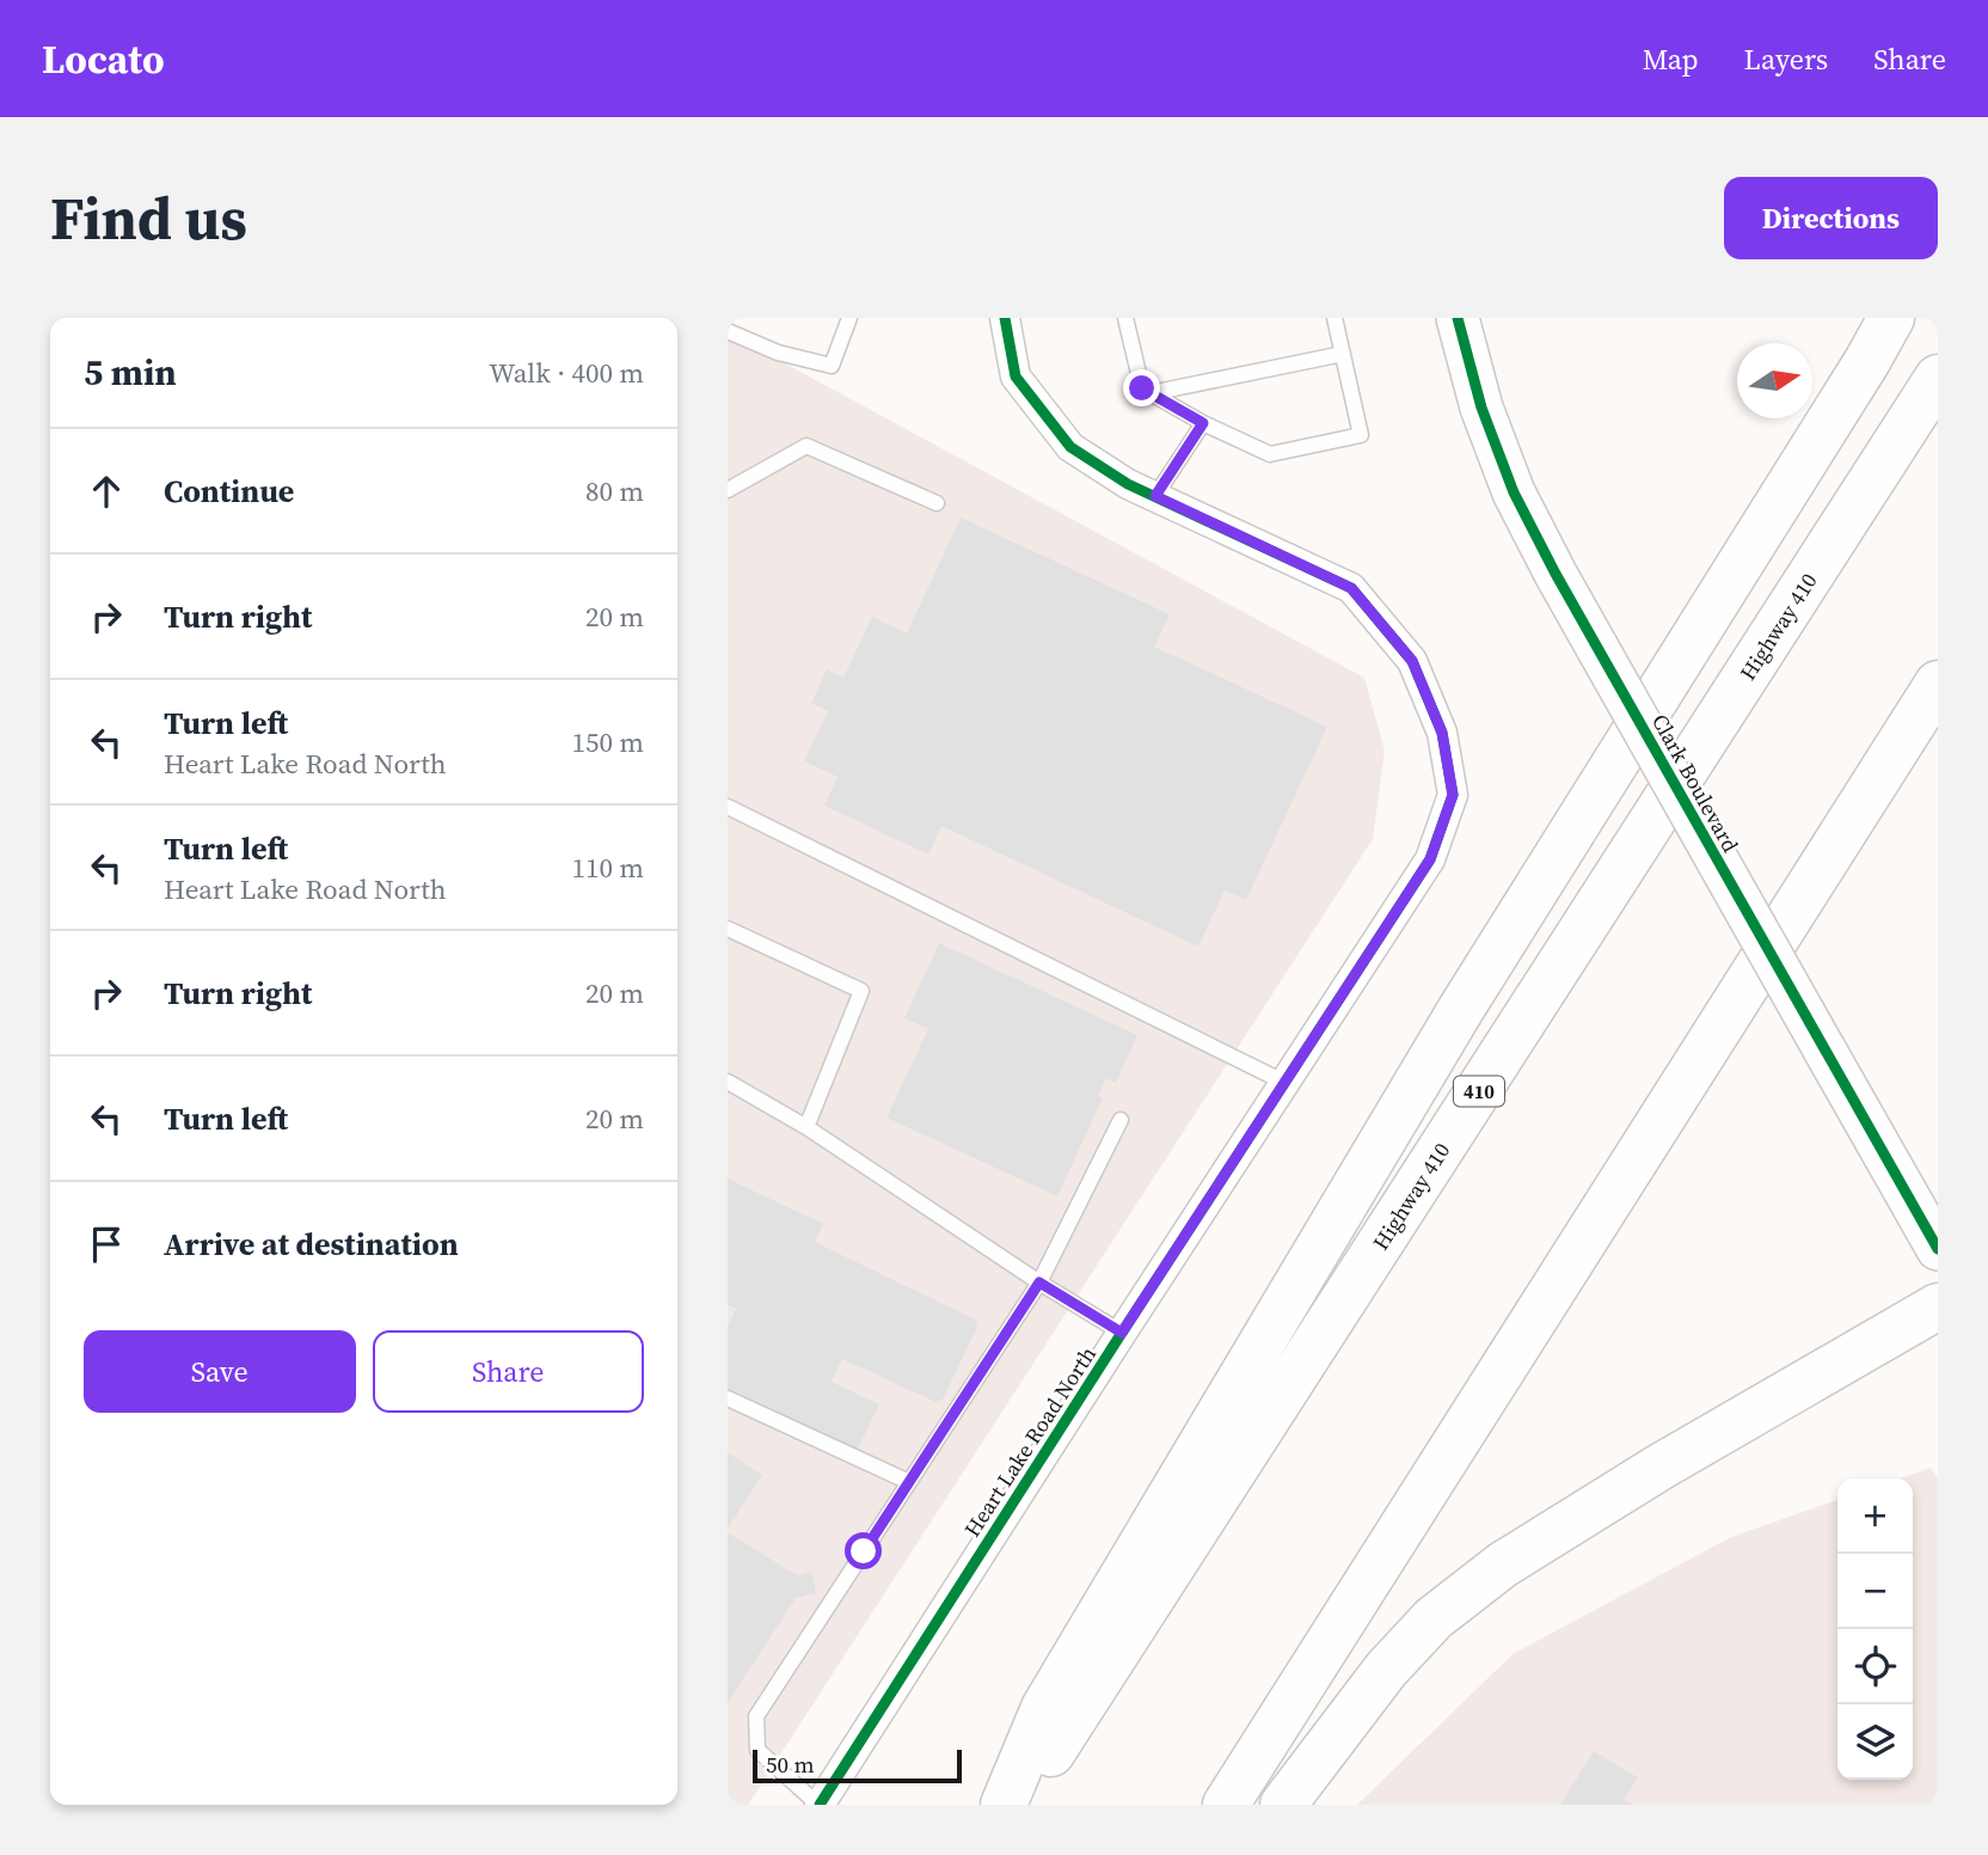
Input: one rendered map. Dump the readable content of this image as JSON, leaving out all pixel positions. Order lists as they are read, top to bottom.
{
  "streets": {
    "highway": ["Highway 410", "410"],
    "street": ["Clark Boulevard", "Heart Lake Road North"]
  },
  "scale_bar": "50 m",
  "north": "right",
  "page": {
    "header": "Locato",
    "nav": ["Map", "Layers", "Share"],
    "buttons": [
      "Directions",
      ["Save", "Share"]
    ],
    "title": "Find us",
    "heading": ["5 min", "Walk · 400 m"],
    "list": [
      ["Continue", "80 m"],
      ["Turn right", "20 m"],
      ["Turn left", "Heart Lake Road North", "150 m"],
      ["Turn left", "Heart Lake Road North", "110 m"],
      ["Turn right", "20 m"],
      ["Turn left", "20 m"],
      "Arrive at destination"
    ],
    "map_buttons": ["+", "−"],
    "scale": "50 m"
  }
}
